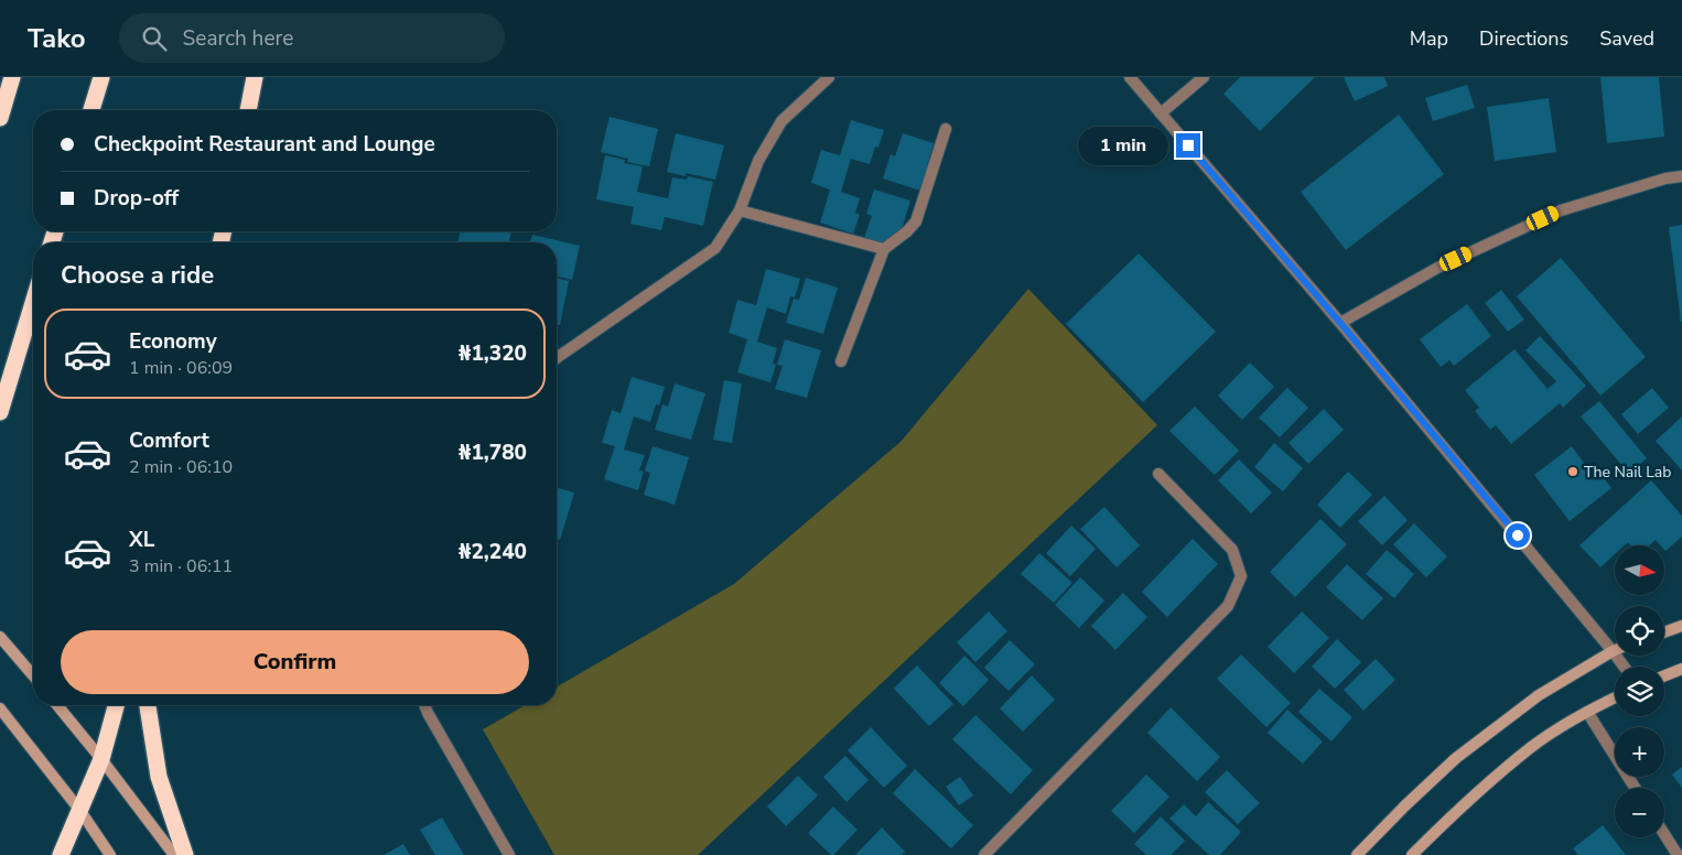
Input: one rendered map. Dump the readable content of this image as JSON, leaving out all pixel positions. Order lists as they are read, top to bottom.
{
  "places": ["The Nail Lab"],
  "north": "right",
  "page": {
    "header": "Tako",
    "search": "Search here",
    "nav": ["Map", "Directions", "Saved"],
    "banner": ["Checkpoint Restaurant and Lounge", "Drop-off"],
    "bubble": "1 min",
    "heading": "Choose a ride",
    "list": [
      {
        "name": "Economy",
        "note": "1 min · 06:09",
        "value": "₦1,320"
      },
      {
        "name": "Comfort",
        "note": "2 min · 06:10",
        "value": "₦1,780"
      },
      {
        "name": "XL",
        "note": "3 min · 06:11",
        "value": "₦2,240"
      }
    ],
    "map_buttons": ["+", "−"],
    "buttons": "Confirm"
  }
}
